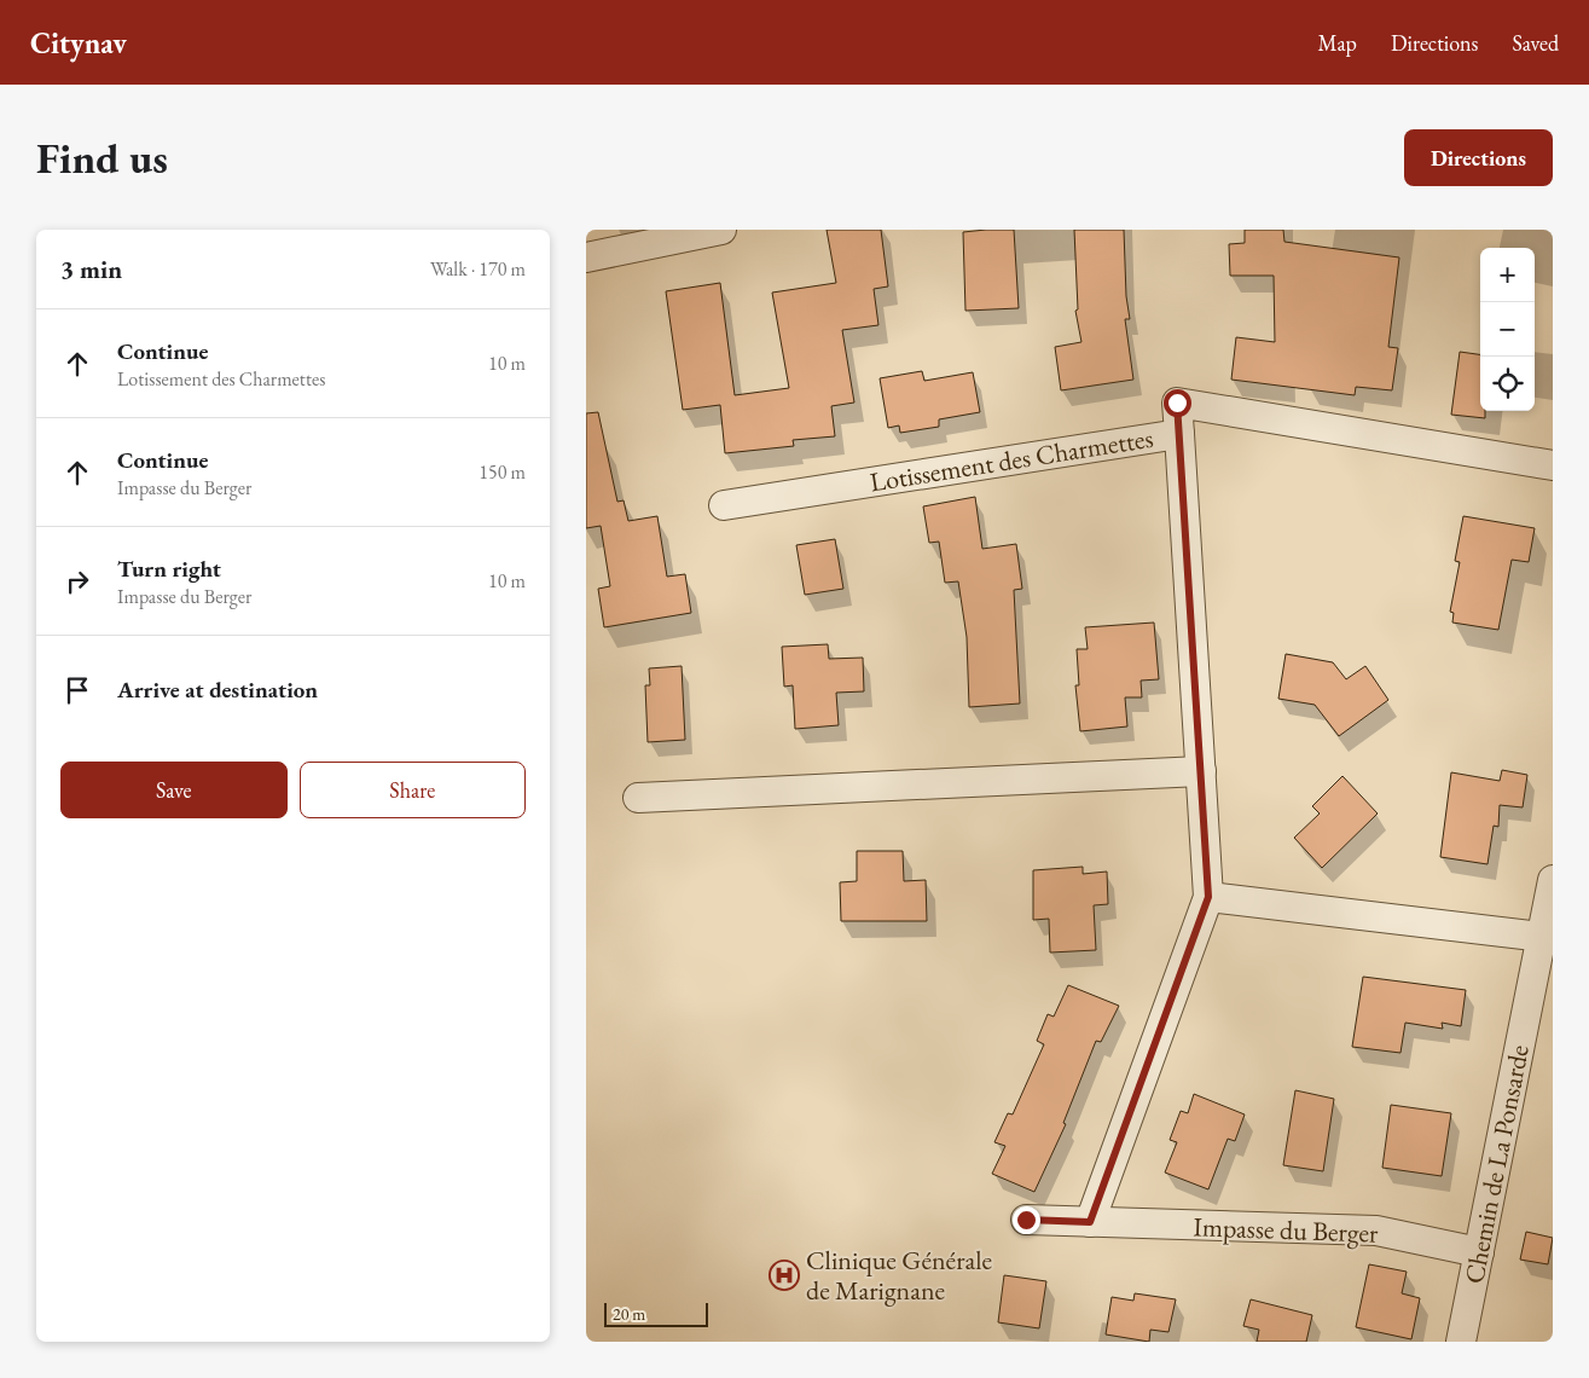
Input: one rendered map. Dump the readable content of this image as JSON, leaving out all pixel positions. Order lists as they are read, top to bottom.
{
  "streets": {
    "street": ["Lotissement des Charmettes", "Chemin de La Ponsarde", "Impasse du Berger"]
  },
  "crossings": [
    ["Chemin de La Ponsarde", "Impasse du Berger"]
  ],
  "places": {
    "hospital": ["Clinique Générale de Marignane"]
  },
  "scale_bar": "20 m",
  "page": {
    "header": "Citynav",
    "nav": ["Map", "Directions", "Saved"],
    "buttons": [
      "Directions",
      ["Save", "Share"]
    ],
    "title": "Find us",
    "heading": ["3 min", "Walk · 170 m"],
    "map_buttons": ["+", "−"],
    "list": [
      ["Continue", "Lotissement des Charmettes", "10 m"],
      ["Continue", "Impasse du Berger", "150 m"],
      ["Turn right", "Impasse du Berger", "10 m"],
      "Arrive at destination"
    ],
    "scale": "20 m"
  }
}
